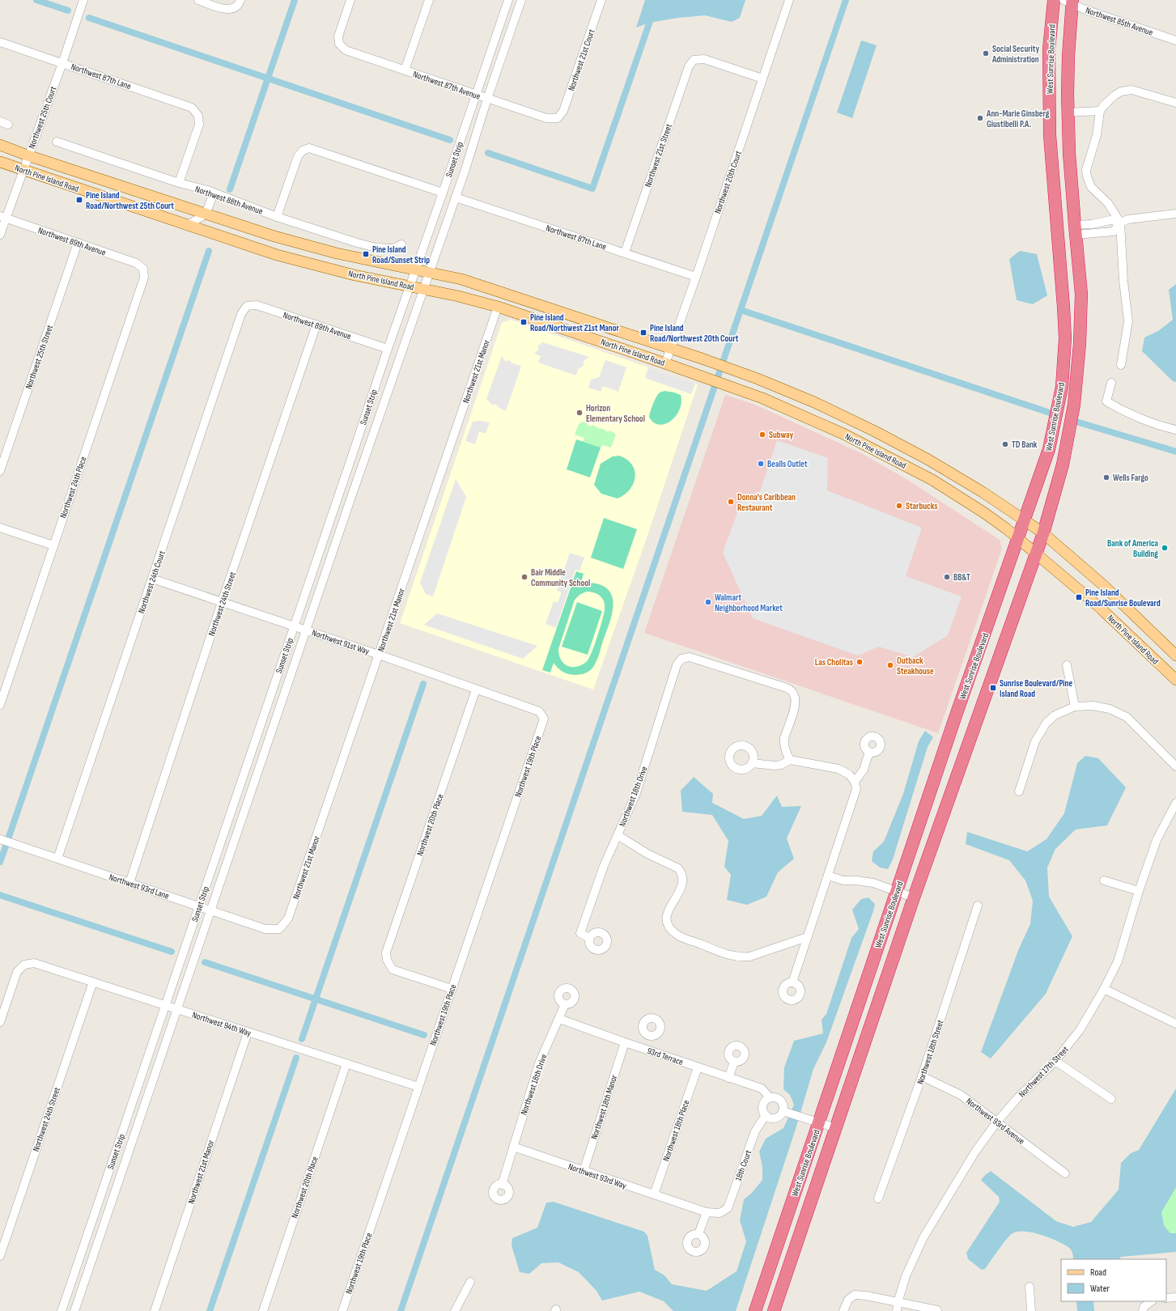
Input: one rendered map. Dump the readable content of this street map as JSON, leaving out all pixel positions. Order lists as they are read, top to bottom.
{
  "streets": {
    "highway": ["West Sunrise Boulevard"],
    "main road": ["North Pine Island Road"],
    "street": [
      "Northwest 85th Avenue",
      "Northwest 21st Court",
      "Northwest 87th Lane",
      "Northwest 87th Avenue",
      "Northwest 25th Court",
      "Northwest 21st Street",
      "Sunset Strip",
      "Northwest 20th Court",
      "Northwest 88th Avenue",
      "Northwest 89th Avenue",
      "Northwest 25th Street",
      "Northwest 21st Manor",
      "Northwest 24th Place",
      "Northwest 24th Court",
      "Northwest 24th Street",
      "Northwest 91st Way",
      "Northwest 19th Place",
      "Northwest 18th Drive",
      "Northwest 20th Place",
      "Northwest 93rd Lane",
      "Northwest 94th Way",
      "Northwest 18th Street",
      "93rd Terrace",
      "Northwest 17th Street",
      "Northwest 18th Manor",
      "Northwest 93rd Avenue",
      "Northwest 18th Place",
      "18th Court",
      "Northwest 93rd Way"
    ]
  },
  "crossings": [
    ["Northwest 85th Avenue", "West Sunrise Boulevard"],
    ["West Sunrise Boulevard", "North Pine Island Road"],
    ["Northwest 21st Court", "Northwest 87th Avenue"],
    ["Northwest 87th Lane", "Northwest 25th Court"],
    ["Northwest 87th Lane", "Northwest 21st Street"],
    ["Northwest 87th Lane", "Sunset Strip"],
    ["Northwest 87th Lane", "Northwest 20th Court"],
    ["Northwest 87th Lane", "Northwest 88th Avenue"],
    ["Northwest 87th Avenue", "Sunset Strip"],
    ["Northwest 25th Court", "North Pine Island Road"],
    ["Northwest 25th Court", "Northwest 89th Avenue"],
    ["Northwest 21st Street", "Northwest 20th Court"],
    ["Sunset Strip", "North Pine Island Road"],
    ["Sunset Strip", "Northwest 89th Avenue"],
    ["Sunset Strip", "Northwest 91st Way"],
    ["Sunset Strip", "Northwest 93rd Lane"],
    ["Sunset Strip", "Northwest 94th Way"],
    ["North Pine Island Road", "Northwest 20th Court"],
    ["North Pine Island Road", "Northwest 21st Manor"],
    ["Northwest 89th Avenue", "Northwest 25th Street"],
    ["Northwest 89th Avenue", "Northwest 24th Place"],
    ["Northwest 89th Avenue", "Northwest 24th Court"],
    ["Northwest 89th Avenue", "Northwest 24th Street"],
    ["Northwest 21st Manor", "Northwest 91st Way"],
    ["Northwest 21st Manor", "Northwest 93rd Lane"],
    ["Northwest 21st Manor", "Northwest 94th Way"],
    ["Northwest 24th Court", "Northwest 91st Way"],
    ["Northwest 24th Court", "Northwest 93rd Lane"],
    ["Northwest 24th Street", "Northwest 91st Way"],
    ["Northwest 24th Street", "Northwest 93rd Lane"],
    ["Northwest 24th Street", "Northwest 94th Way"],
    ["Northwest 91st Way", "Northwest 19th Place"],
    ["Northwest 91st Way", "Northwest 20th Place"],
    ["Northwest 19th Place", "Northwest 20th Place"],
    ["Northwest 19th Place", "Northwest 94th Way"],
    ["Northwest 18th Drive", "93rd Terrace"],
    ["Northwest 18th Drive", "Northwest 93rd Way"],
    ["Northwest 20th Place", "Northwest 94th Way"],
    ["Northwest 18th Street", "Northwest 93rd Avenue"],
    ["93rd Terrace", "Northwest 18th Manor"],
    ["93rd Terrace", "Northwest 18th Place"],
    ["93rd Terrace", "18th Court"],
    ["Northwest 17th Street", "Northwest 93rd Avenue"],
    ["Northwest 18th Manor", "Northwest 93rd Way"],
    ["Northwest 18th Place", "Northwest 93rd Way"],
    ["18th Court", "Northwest 93rd Way"]
  ],
  "places": {
    "other": [
      "Social Security Administration",
      "Ann-Marie Ginsberg Giustibelli P.A.",
      "Horizon Elementary School",
      "Subway",
      "TD Bank",
      "Bealls Outlet",
      "Wells Fargo",
      "Donna's Caribbean Restaurant",
      "Starbucks",
      "Bank of America Building",
      "Bair Middle Community School",
      "BB&T",
      "Walmart Neighborhood Market",
      "Las Cholitas",
      "Outback Steakhouse"
    ],
    "transit": [
      "Pine Island Road/Northwest 25th Court",
      "Pine Island Road/Sunset Strip",
      "Pine Island Road/Northwest 21st Manor",
      "Pine Island Road/Northwest 20th Court",
      "Pine Island Road/Sunrise Boulevard",
      "Sunrise Boulevard/Pine Island Road"
    ]
  },
  "legend": ["Road", "Water"]
}
